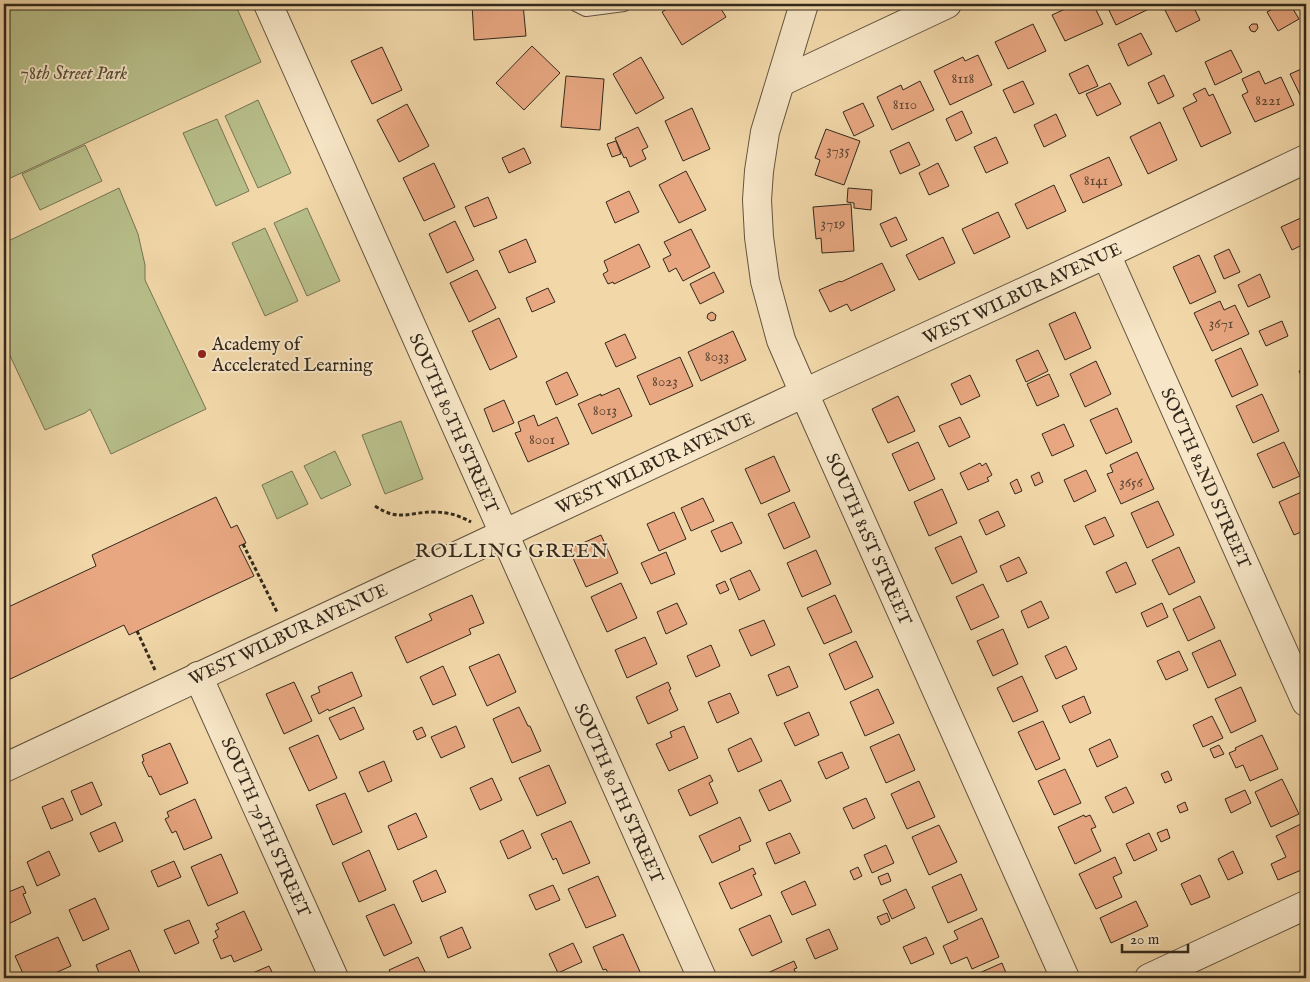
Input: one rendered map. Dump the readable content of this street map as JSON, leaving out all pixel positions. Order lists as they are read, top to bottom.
{
  "streets": {
    "street": [
      "WEST WILBUR AVENUE",
      "SOUTH 80TH STREET",
      "SOUTH 82ND STREET",
      "SOUTH 81ST STREET",
      "SOUTH 79TH STREET"
    ]
  },
  "crossings": [
    ["WEST WILBUR AVENUE", "SOUTH 80TH STREET"],
    ["WEST WILBUR AVENUE", "SOUTH 82ND STREET"],
    ["WEST WILBUR AVENUE", "SOUTH 81ST STREET"],
    ["WEST WILBUR AVENUE", "SOUTH 79TH STREET"]
  ],
  "districts": ["ROLLING GREEN"],
  "parks": ["78th Street Park"],
  "places": ["Academy of Accelerated Learning"],
  "house_numbers": [
    "8118",
    "8221",
    "8110",
    "3735",
    "8141",
    "3719",
    "3671",
    "8033",
    "8023",
    "8013",
    "8001",
    "3656"
  ],
  "scale_bar": "20 m"
}
